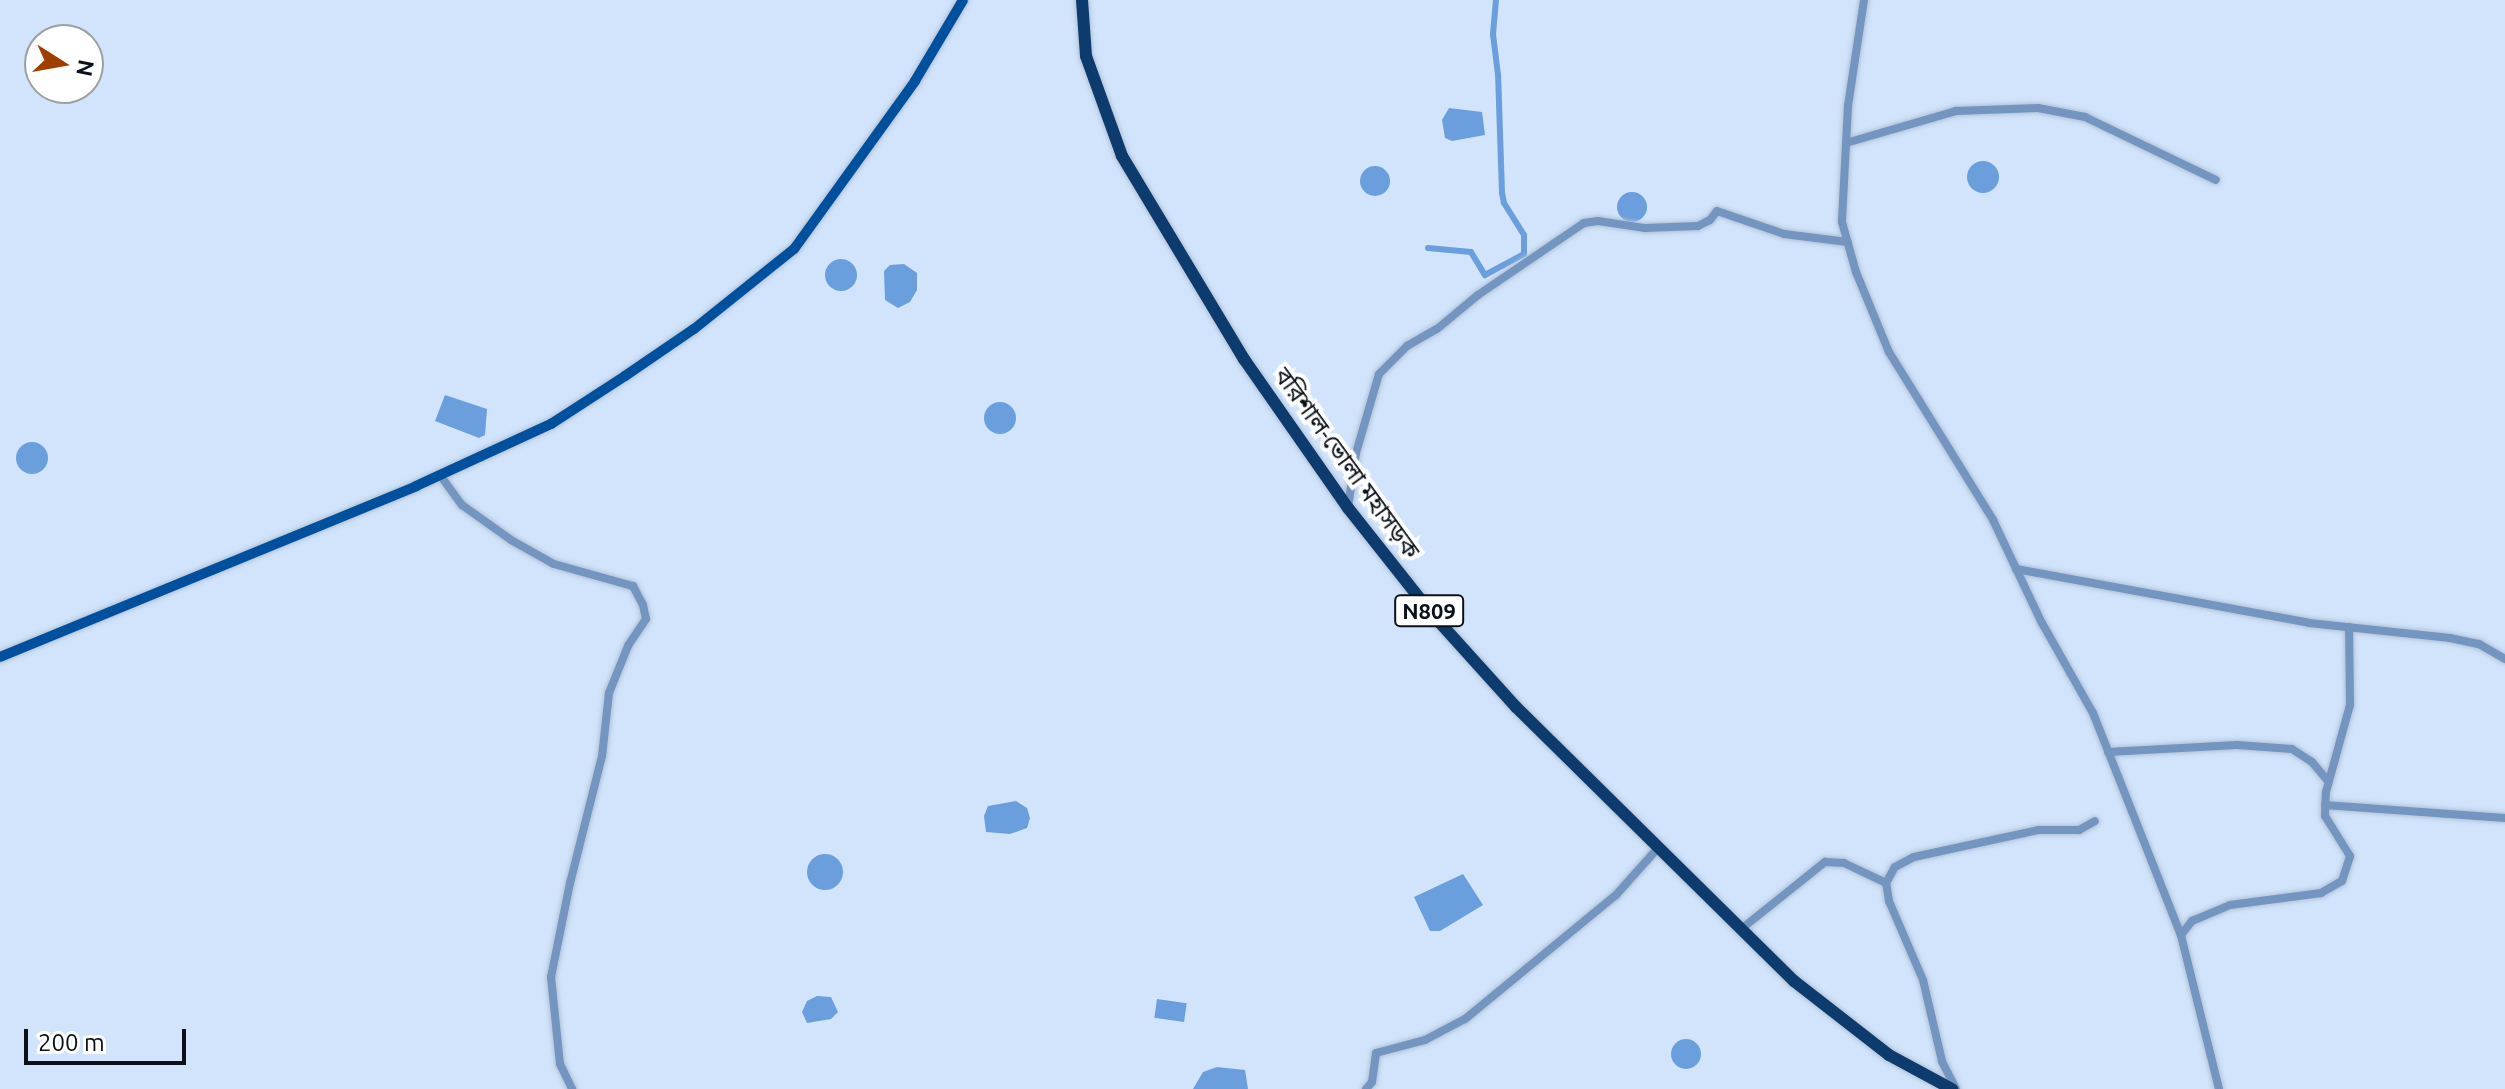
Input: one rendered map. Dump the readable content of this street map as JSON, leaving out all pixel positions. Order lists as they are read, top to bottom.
{
  "streets": {
    "highway": ["বরিশাল-ভোলা মহাসড়ক", "N809"]
  },
  "scale_bar": "200 m",
  "north": "right"
}
